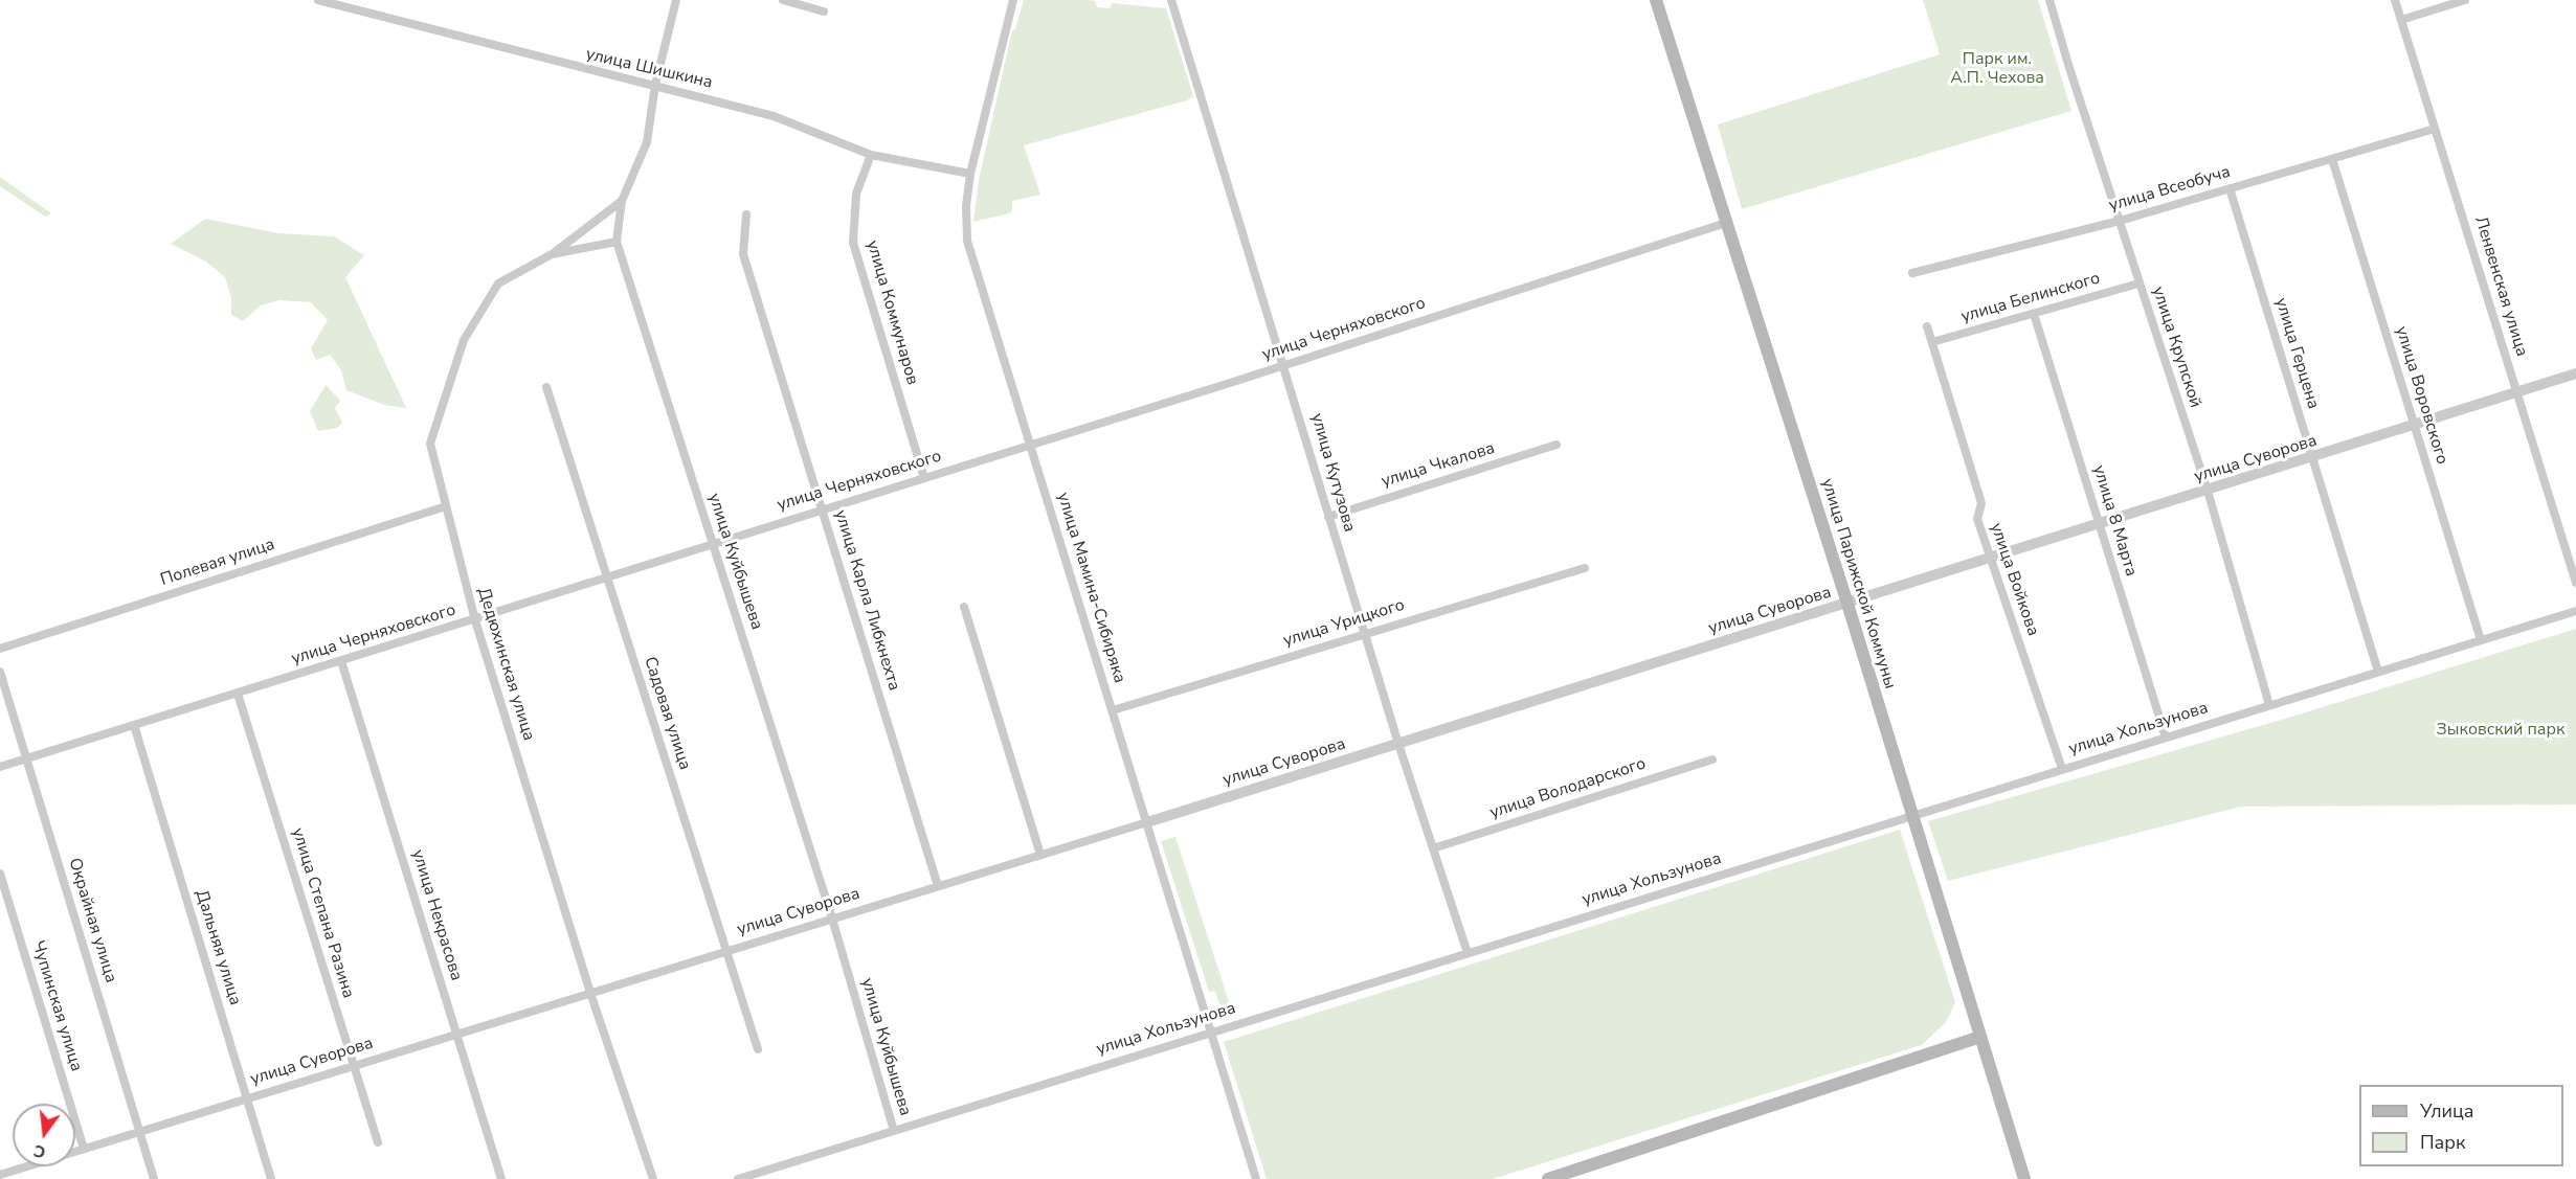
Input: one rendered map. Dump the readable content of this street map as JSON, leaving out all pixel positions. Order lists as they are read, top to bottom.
{
  "streets": {
    "main road": ["улица Парижской Коммуны"],
    "street": [
      "улица Шишкина",
      "улица Всеобуча",
      "Ленвенская улица",
      "улица Белинского",
      "улица Коммунаров",
      "улица Черняховского",
      "улица Крупской",
      "улица Герцена",
      "улица Воровского",
      "улица Суворова",
      "улица Чкалова",
      "улица Кутузова",
      "улица 8 Марта",
      "улица Куйбышева",
      "Полевая улица",
      "улица Войкова",
      "улица Мамина-Сибиряка",
      "улица Карла Либкнехта",
      "улица Урицкого",
      "Дедюхинская улица",
      "Садовая улица",
      "улица Хользунова",
      "улица Володарского",
      "улица Степана Разина",
      "улица Некрасова",
      "Окрайная улица",
      "Дальняя улица",
      "Чупинская улица"
    ]
  },
  "crossings": [
    ["улица Шишкина", "улица Коммунаров"],
    ["улица Шишкина", "улица Куйбышева"],
    ["улица Шишкина", "улица Мамина-Сибиряка"],
    ["улица Всеобуча", "Ленвенская улица"],
    ["улица Всеобуча", "улица Крупской"],
    ["улица Всеобуча", "улица Герцена"],
    ["улица Всеобуча", "улица Воровского"],
    ["Ленвенская улица", "улица Суворова"],
    ["улица Белинского", "улица Крупской"],
    ["улица Белинского", "улица 8 Марта"],
    ["улица Белинского", "улица Войкова"],
    ["улица Коммунаров", "улица Черняховского"],
    ["улица Черняховского", "улица Кутузова"],
    ["улица Черняховского", "улица Куйбышева"],
    ["улица Черняховского", "улица Парижской Коммуны"],
    ["улица Черняховского", "улица Мамина-Сибиряка"],
    ["улица Черняховского", "улица Карла Либкнехта"],
    ["улица Черняховского", "Дедюхинская улица"],
    ["улица Черняховского", "Садовая улица"],
    ["улица Черняховского", "улица Степана Разина"],
    ["улица Черняховского", "улица Некрасова"],
    ["улица Черняховского", "Окрайная улица"],
    ["улица Черняховского", "Дальняя улица"],
    ["улица Крупской", "улица Суворова"],
    ["улица Крупской", "улица Хользунова"],
    ["улица Герцена", "улица Суворова"],
    ["улица Герцена", "улица Хользунова"],
    ["улица Воровского", "улица Суворова"],
    ["улица Воровского", "улица Хользунова"],
    ["улица Суворова", "улица Кутузова"],
    ["улица Суворова", "улица 8 Марта"],
    ["улица Суворова", "улица Куйбышева"],
    ["улица Суворова", "улица Войкова"],
    ["улица Суворова", "улица Парижской Коммуны"],
    ["улица Суворова", "улица Мамина-Сибиряка"],
    ["улица Суворова", "улица Карла Либкнехта"],
    ["улица Суворова", "Дедюхинская улица"],
    ["улица Суворова", "Садовая улица"],
    ["улица Суворова", "улица Степана Разина"],
    ["улица Суворова", "улица Некрасова"],
    ["улица Суворова", "Окрайная улица"],
    ["улица Суворова", "Дальняя улица"],
    ["улица Суворова", "Чупинская улица"],
    ["улица Чкалова", "улица Кутузова"],
    ["улица Кутузова", "улица Урицкого"],
    ["улица Кутузова", "улица Хользунова"],
    ["улица Кутузова", "улица Володарского"],
    ["улица 8 Марта", "улица Хользунова"],
    ["улица Куйбышева", "Дедюхинская улица"],
    ["улица Куйбышева", "улица Хользунова"],
    ["Полевая улица", "Дедюхинская улица"],
    ["улица Войкова", "улица Хользунова"],
    ["улица Парижской Коммуны", "улица Хользунова"],
    ["улица Мамина-Сибиряка", "улица Урицкого"],
    ["улица Мамина-Сибиряка", "улица Хользунова"]
  ],
  "parks": ["Парк им. А.П. Чехова", "Зыковский парк"],
  "legend": ["Улица", "Парк"],
  "north": "bottom"
}
